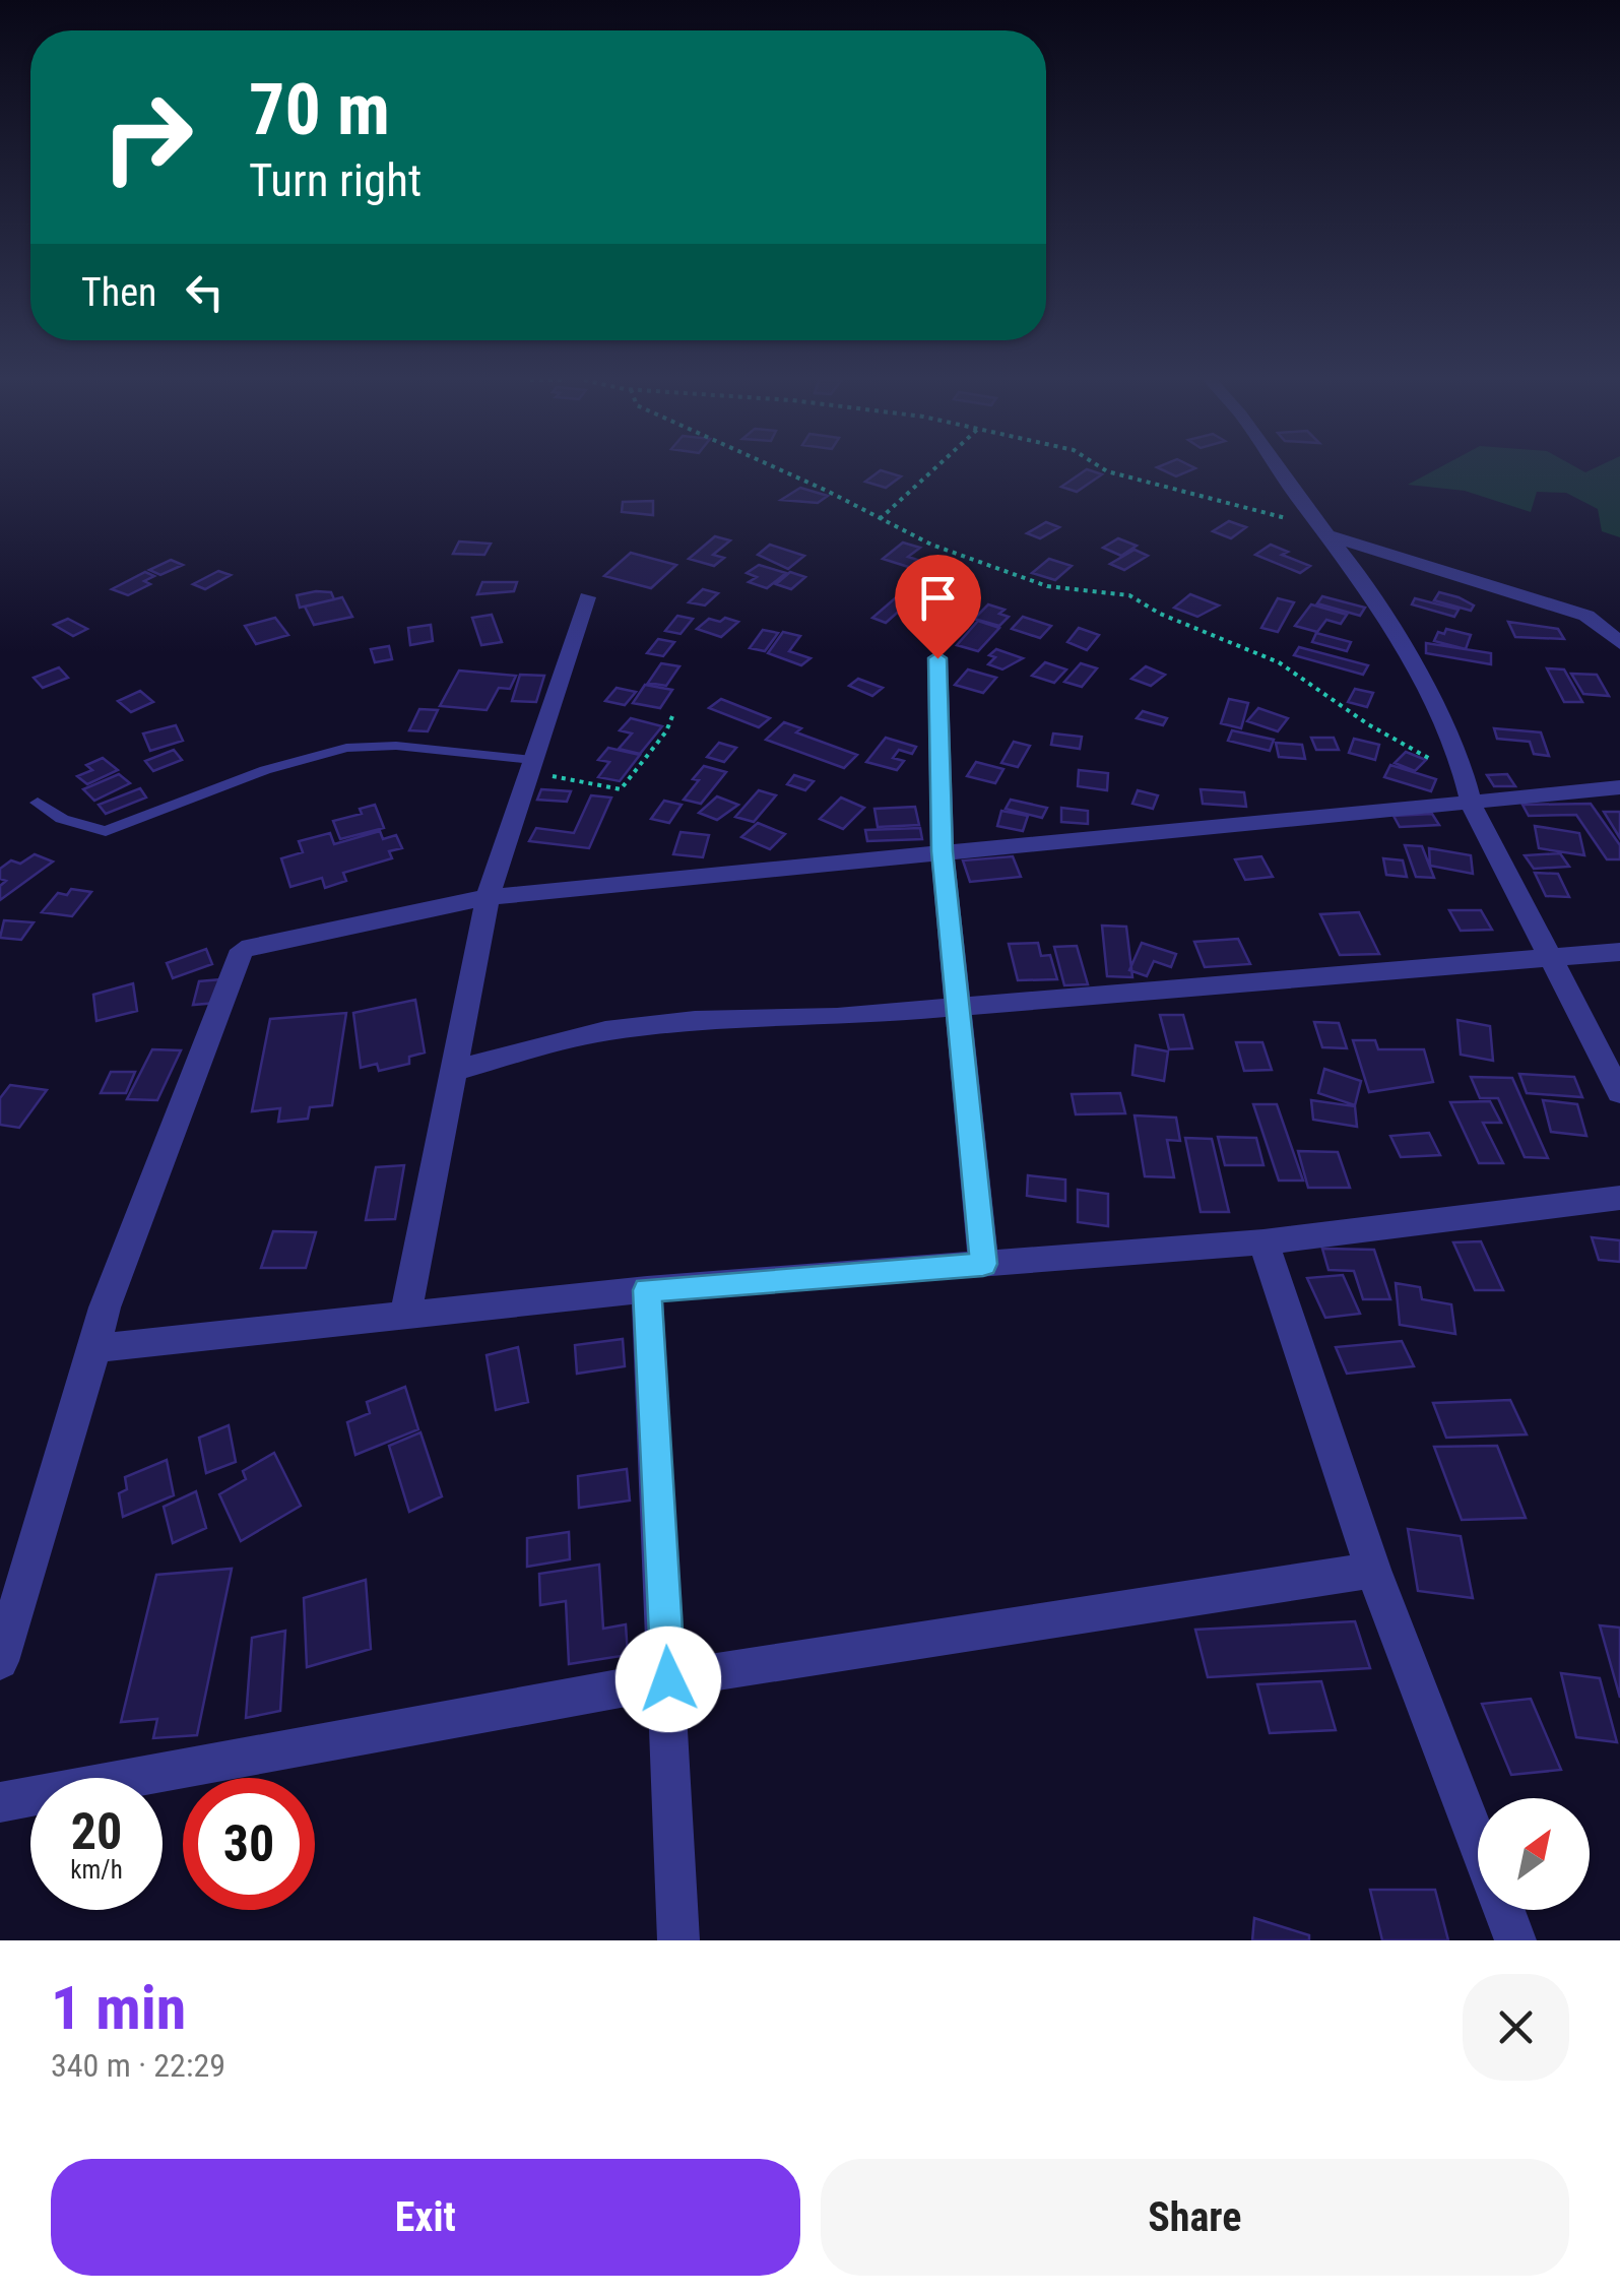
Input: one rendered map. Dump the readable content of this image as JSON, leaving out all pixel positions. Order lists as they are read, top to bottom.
{
  "north": "top right",
  "page": {
    "turn": ["70 m", "Turn right"],
    "then": "Then",
    "speed": "20 km/h",
    "limit": "30",
    "heading": ["1 min", "340 m · 22:29"],
    "buttons": ["Exit", "Share"]
  }
}
